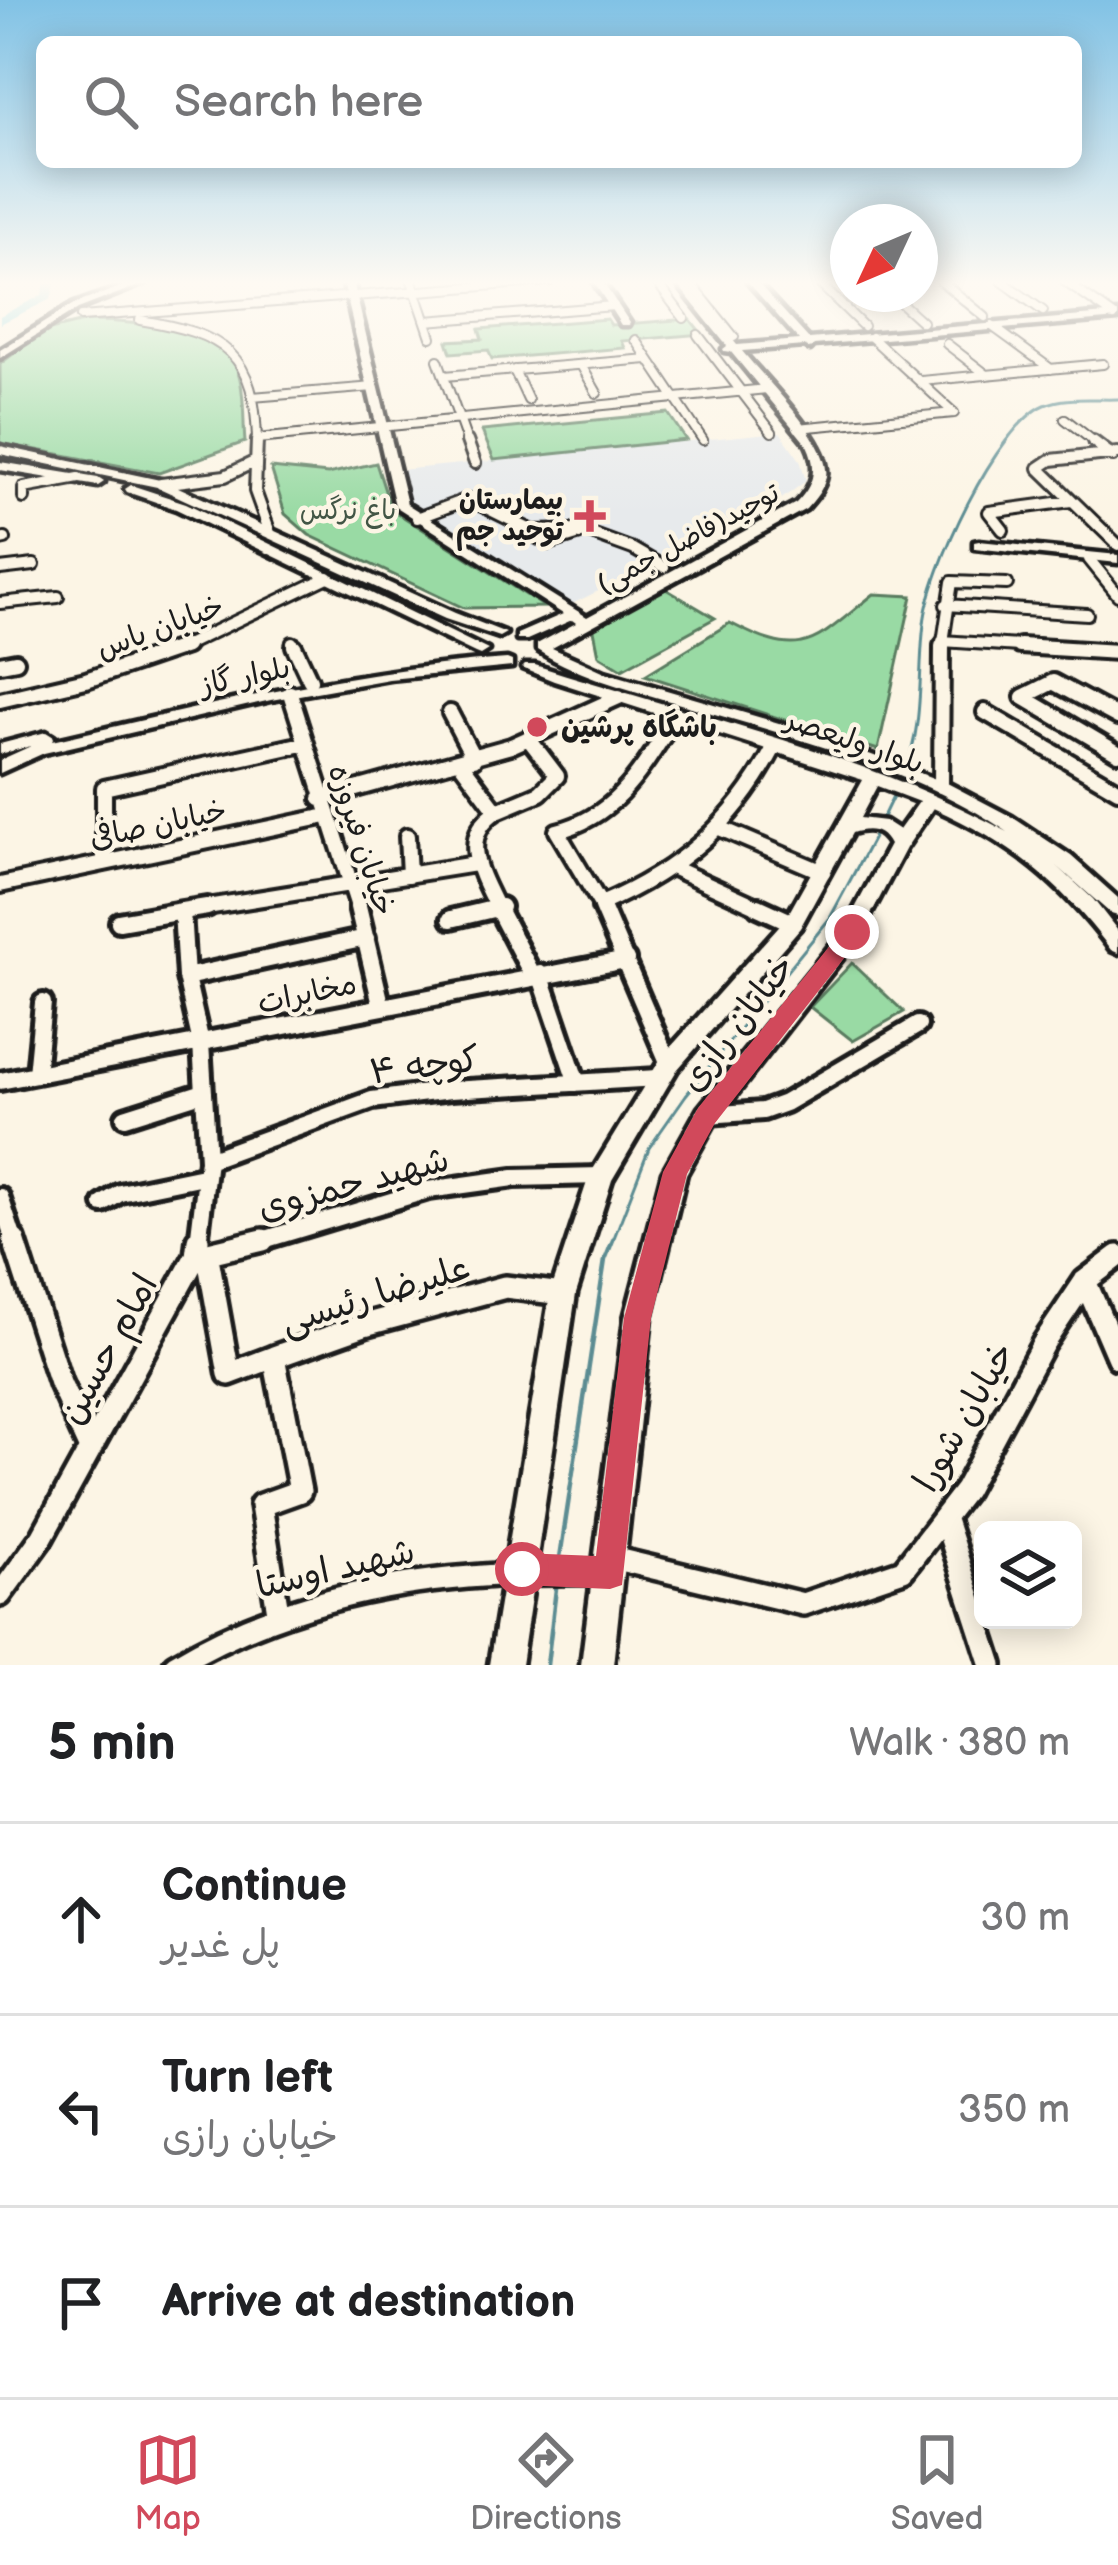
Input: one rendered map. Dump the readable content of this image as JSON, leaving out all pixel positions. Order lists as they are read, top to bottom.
{
  "streets": {
    "street": [
      "توحید(فاضل جمی)",
      "خیابان یاس",
      "بلوار گاز",
      "بلوار ولیعصر",
      "خیابان صافی",
      "خیابان فیروزه",
      "مخابرات",
      "خیابان رازی",
      "کوچه ۴",
      "شهید حمزوی",
      "علیرضا رئیسی",
      "امام حسین",
      "خیابان شورا",
      "شهید اوستا"
    ]
  },
  "crossings": [
    ["توحید(فاضل جمی)", "بلوار ولیعصر"],
    ["بلوار گاز", "بلوار ولیعصر"],
    ["بلوار گاز", "خیابان فیروزه"],
    ["بلوار ولیعصر", "خیابان رازی"],
    ["خیابان صافی", "خیابان فیروزه"],
    ["خیابان فیروزه", "مخابرات"],
    ["خیابان رازی", "خیابان شورا"],
    ["شهید حمزوی", "امام حسین"],
    ["علیرضا رئیسی", "شهید اوستا"],
    ["خیابان شورا", "شهید اوستا"]
  ],
  "parks": ["باغ نرگس"],
  "places": {
    "health": ["بیمارستان توحید جم"],
    "other": ["باشگاه پرشین"]
  },
  "north": "bottom left",
  "page": {
    "search": "Search here",
    "heading": ["5 min", "Walk · 380 m"],
    "list": [
      ["Continue", "پل غدیر", "30 m"],
      ["Turn left", "خیابان رازی", "350 m"],
      "Arrive at destination"
    ],
    "nav": ["Map", "Directions", "Saved"]
  }
}
